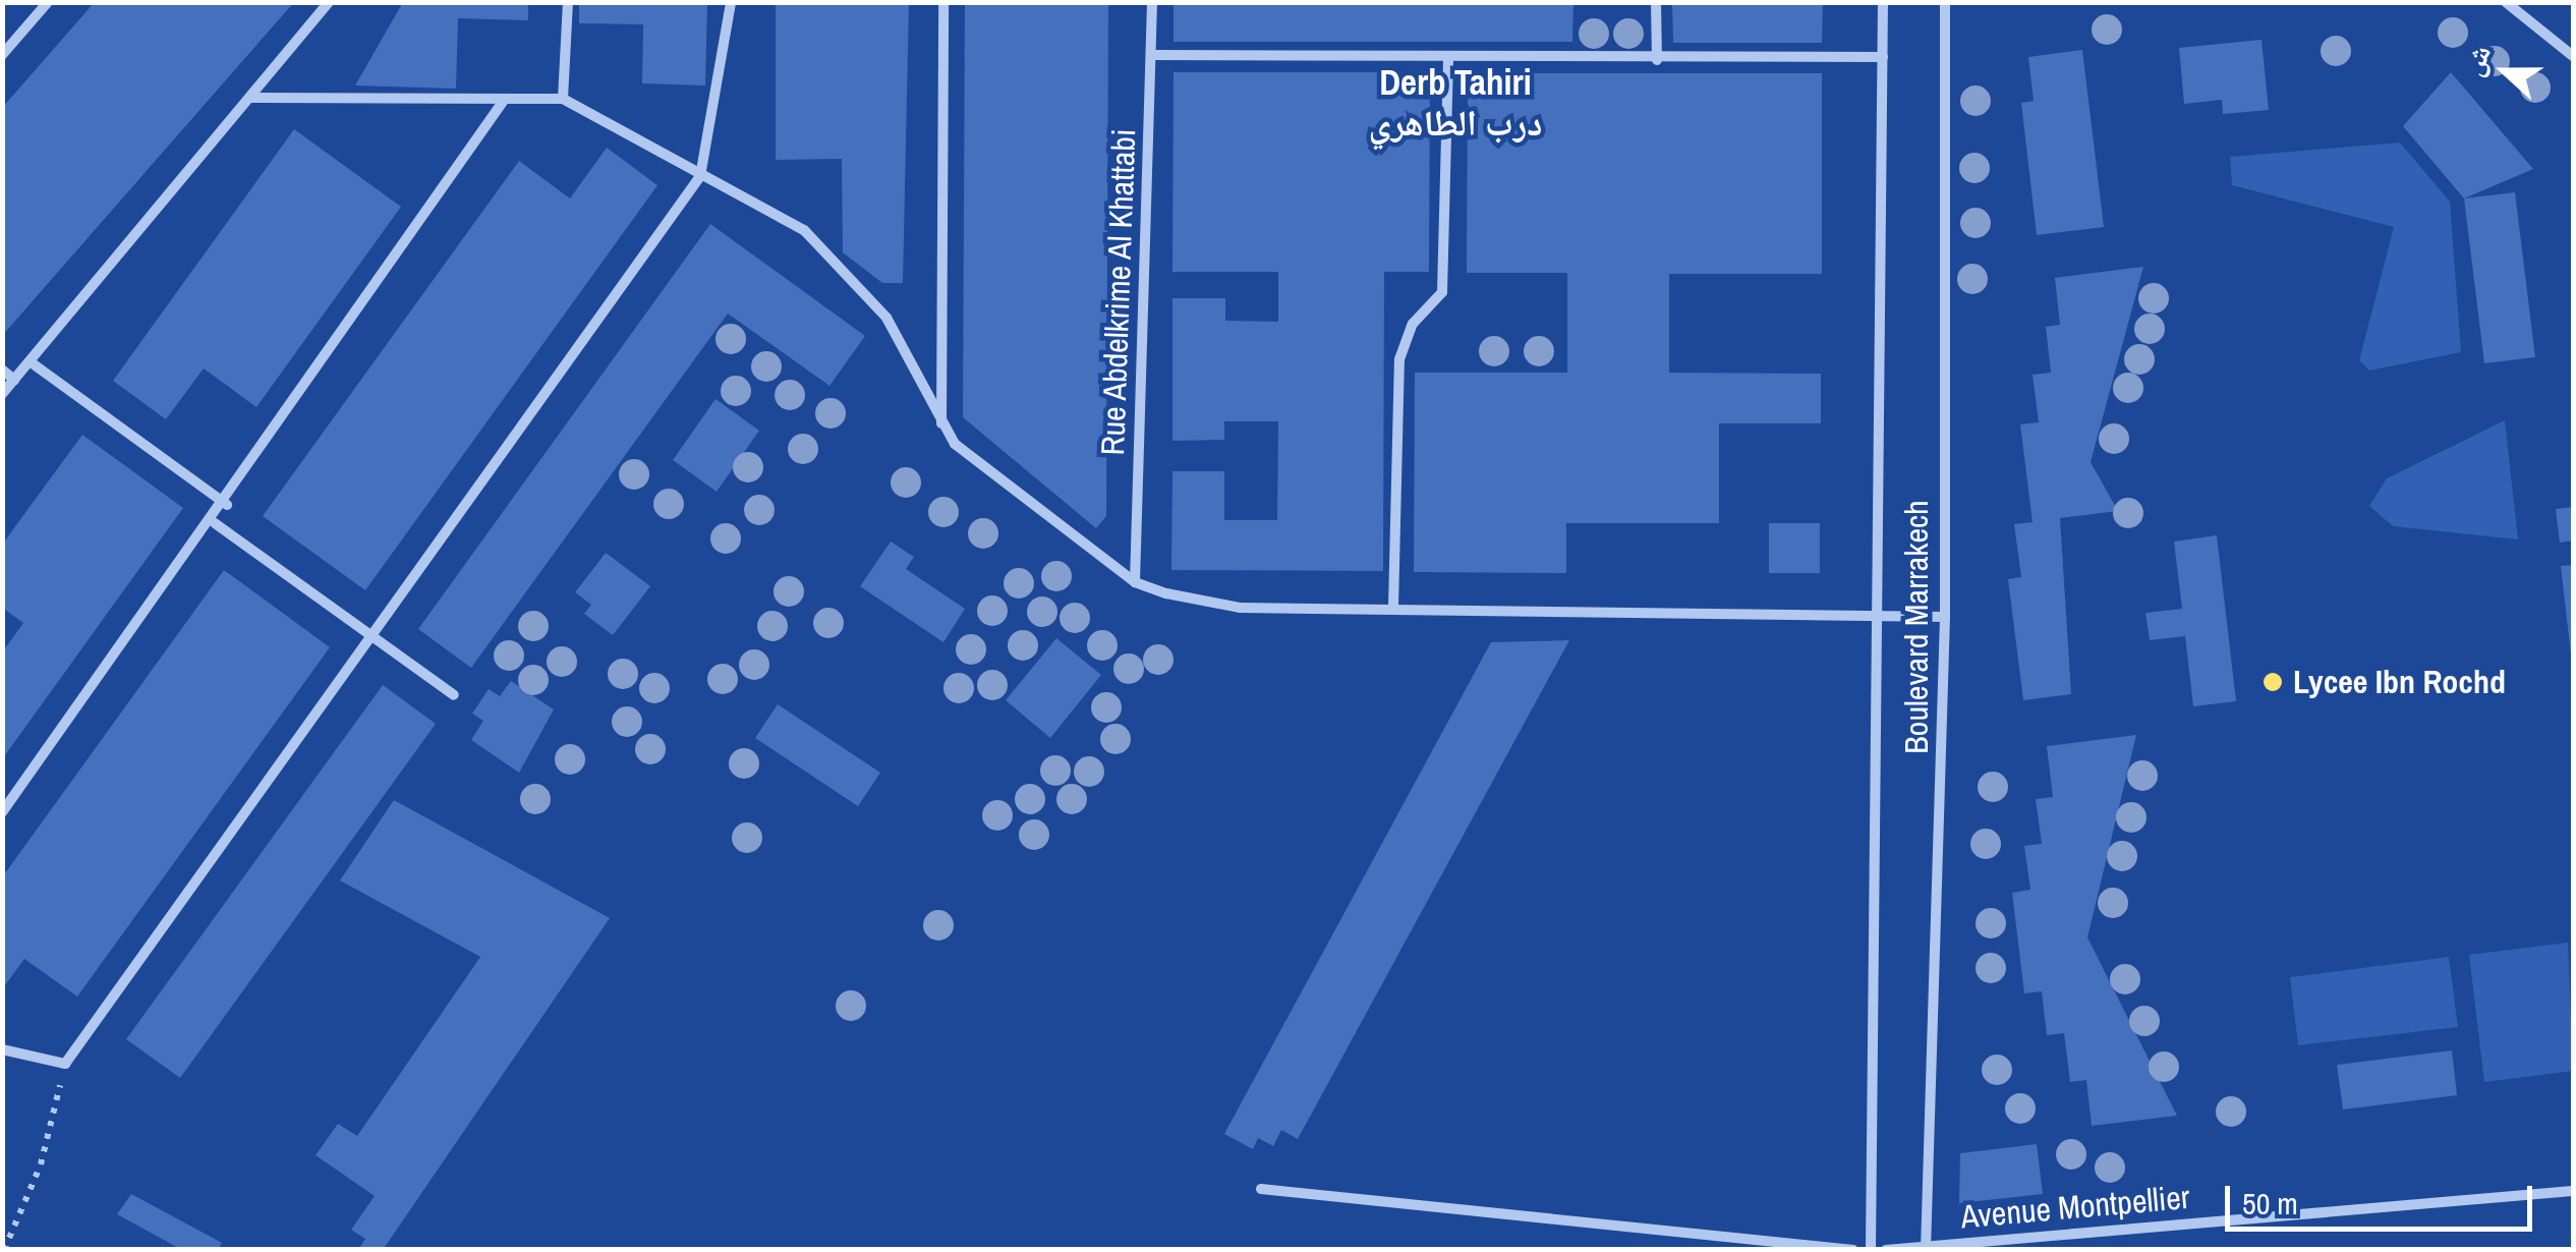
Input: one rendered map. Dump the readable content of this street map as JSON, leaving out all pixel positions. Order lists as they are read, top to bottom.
{
  "streets": {
    "street": ["Rue Abdelkrime Al Khattabi", "Boulevard Marrakech", "Avenue Montpellier"]
  },
  "crossings": [
    ["Boulevard Marrakech", "Avenue Montpellier"]
  ],
  "districts": ["Derb Tahiri درب الطاهري"],
  "places": ["Lycee Ibn Rochd"],
  "scale_bar": "50 m",
  "north": "left"
}
